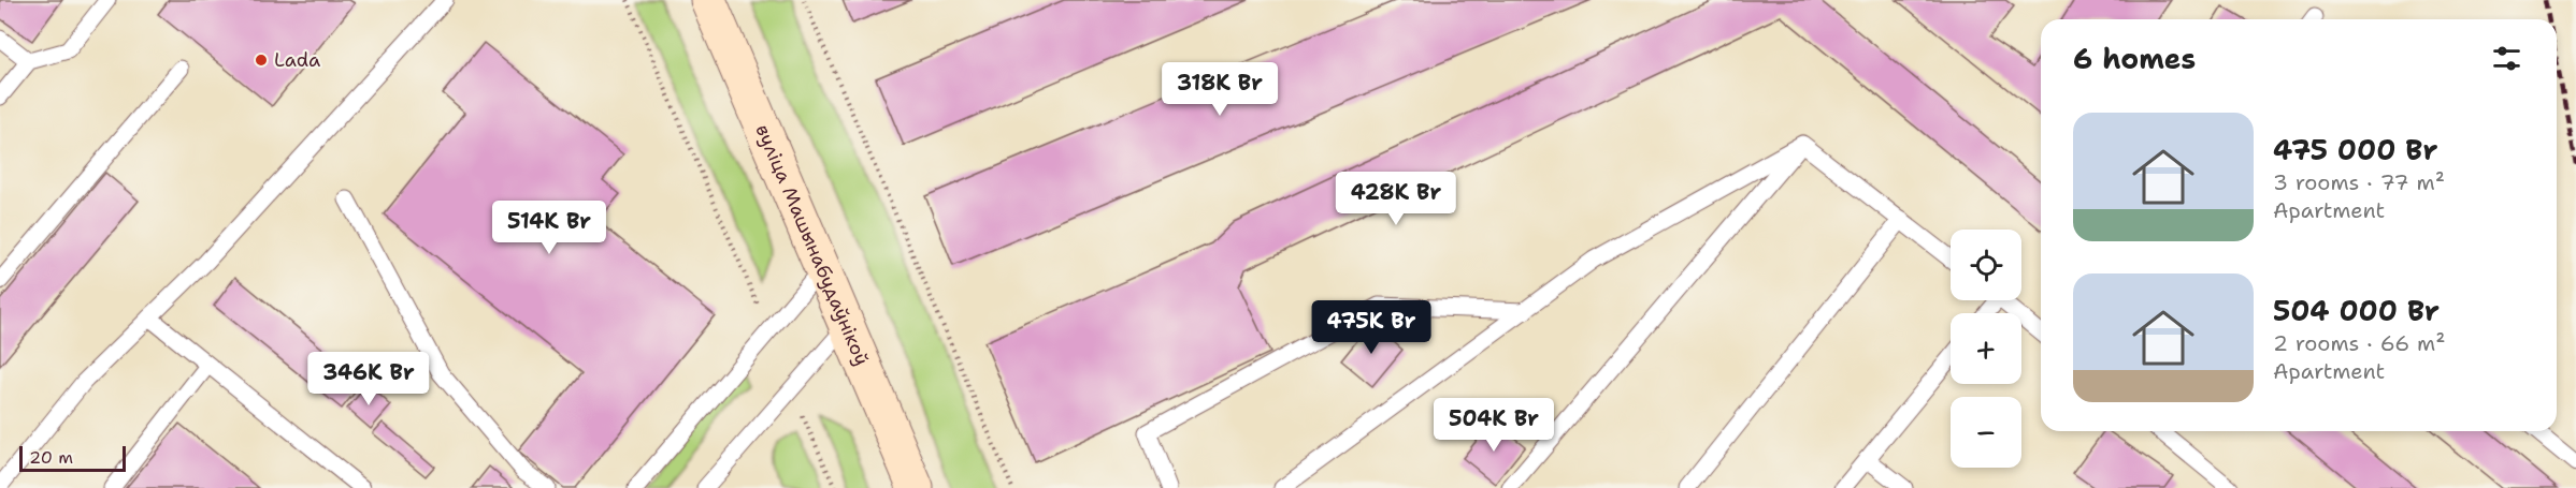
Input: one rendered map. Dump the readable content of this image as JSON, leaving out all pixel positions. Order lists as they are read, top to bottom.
{
  "streets": {
    "main road": ["вуліца Машынабудаўнікоў"]
  },
  "places": ["Lada"],
  "scale_bar": "20 m",
  "page": {
    "heading": "6 homes",
    "price": [
      "318K Br",
      "428K Br",
      "514K Br",
      "475K Br",
      "346K Br",
      "504K Br"
    ],
    "list": [
      {
        "name": "475 000 Br",
        "note": "3 rooms · 77 m² · Apartment"
      },
      {
        "name": "504 000 Br",
        "note": "2 rooms · 66 m² · Apartment"
      }
    ],
    "map_buttons": ["+", "−"],
    "scale": "20 m"
  }
}
